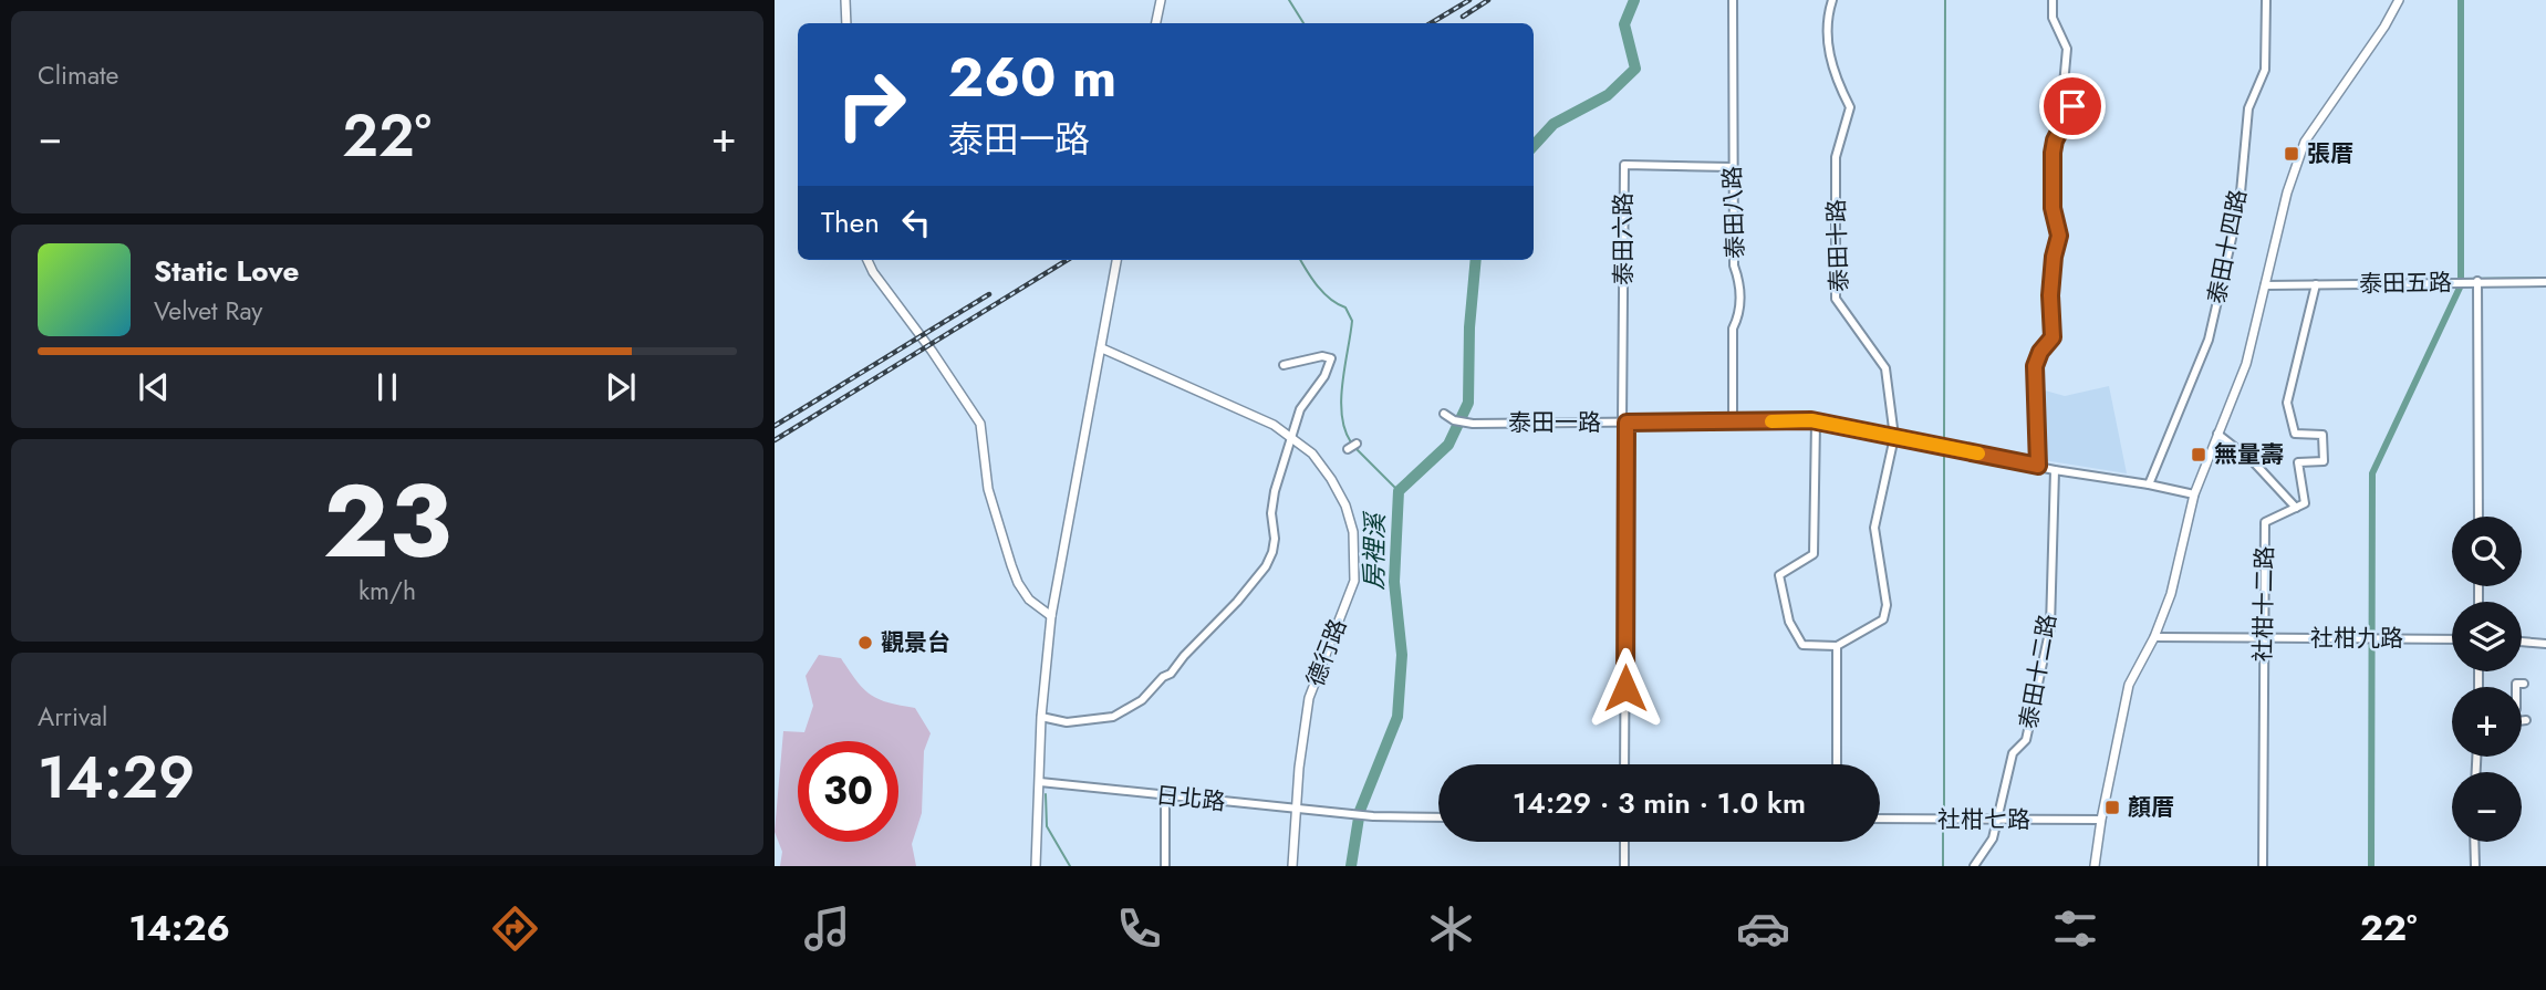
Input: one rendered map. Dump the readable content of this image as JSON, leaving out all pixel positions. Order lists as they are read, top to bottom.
{
  "streets": {
    "street": [
      "泰田八路",
      "泰田六路",
      "泰田十路",
      "泰田十四路",
      "泰田五路",
      "泰田一路",
      "社柑十二路",
      "社柑九路",
      "德行路",
      "泰田十二路",
      "日北路",
      "社柑七路"
    ]
  },
  "crossings": [
    ["泰田八路", "泰田六路"],
    ["泰田八路", "泰田一路"],
    ["泰田六路", "泰田一路"],
    ["泰田十路", "泰田一路"],
    ["泰田十四路", "泰田一路"],
    ["泰田一路", "泰田十二路"],
    ["社柑十二路", "社柑九路"],
    ["德行路", "日北路"],
    ["泰田十二路", "社柑七路"]
  ],
  "water": ["房裡溪"],
  "places": {
    "transit": ["張厝", "無量壽", "顏厝"],
    "other": ["觀景台"]
  },
  "page": {
    "tile": [
      "Climate",
      ["23", "km/h"],
      ["Arrival", "14:29"]
    ],
    "turn": ["260 m", "泰田一路"],
    "heat": ["−", "22°", "+"],
    "then": "Then",
    "song": ["Static Love", "Velvet Ray"],
    "map_buttons": ["+", "−"],
    "limit": "30",
    "trip": "14:29 · 3 min · 1.0 km",
    "tabs": ["14:26", "22°"]
  }
}
